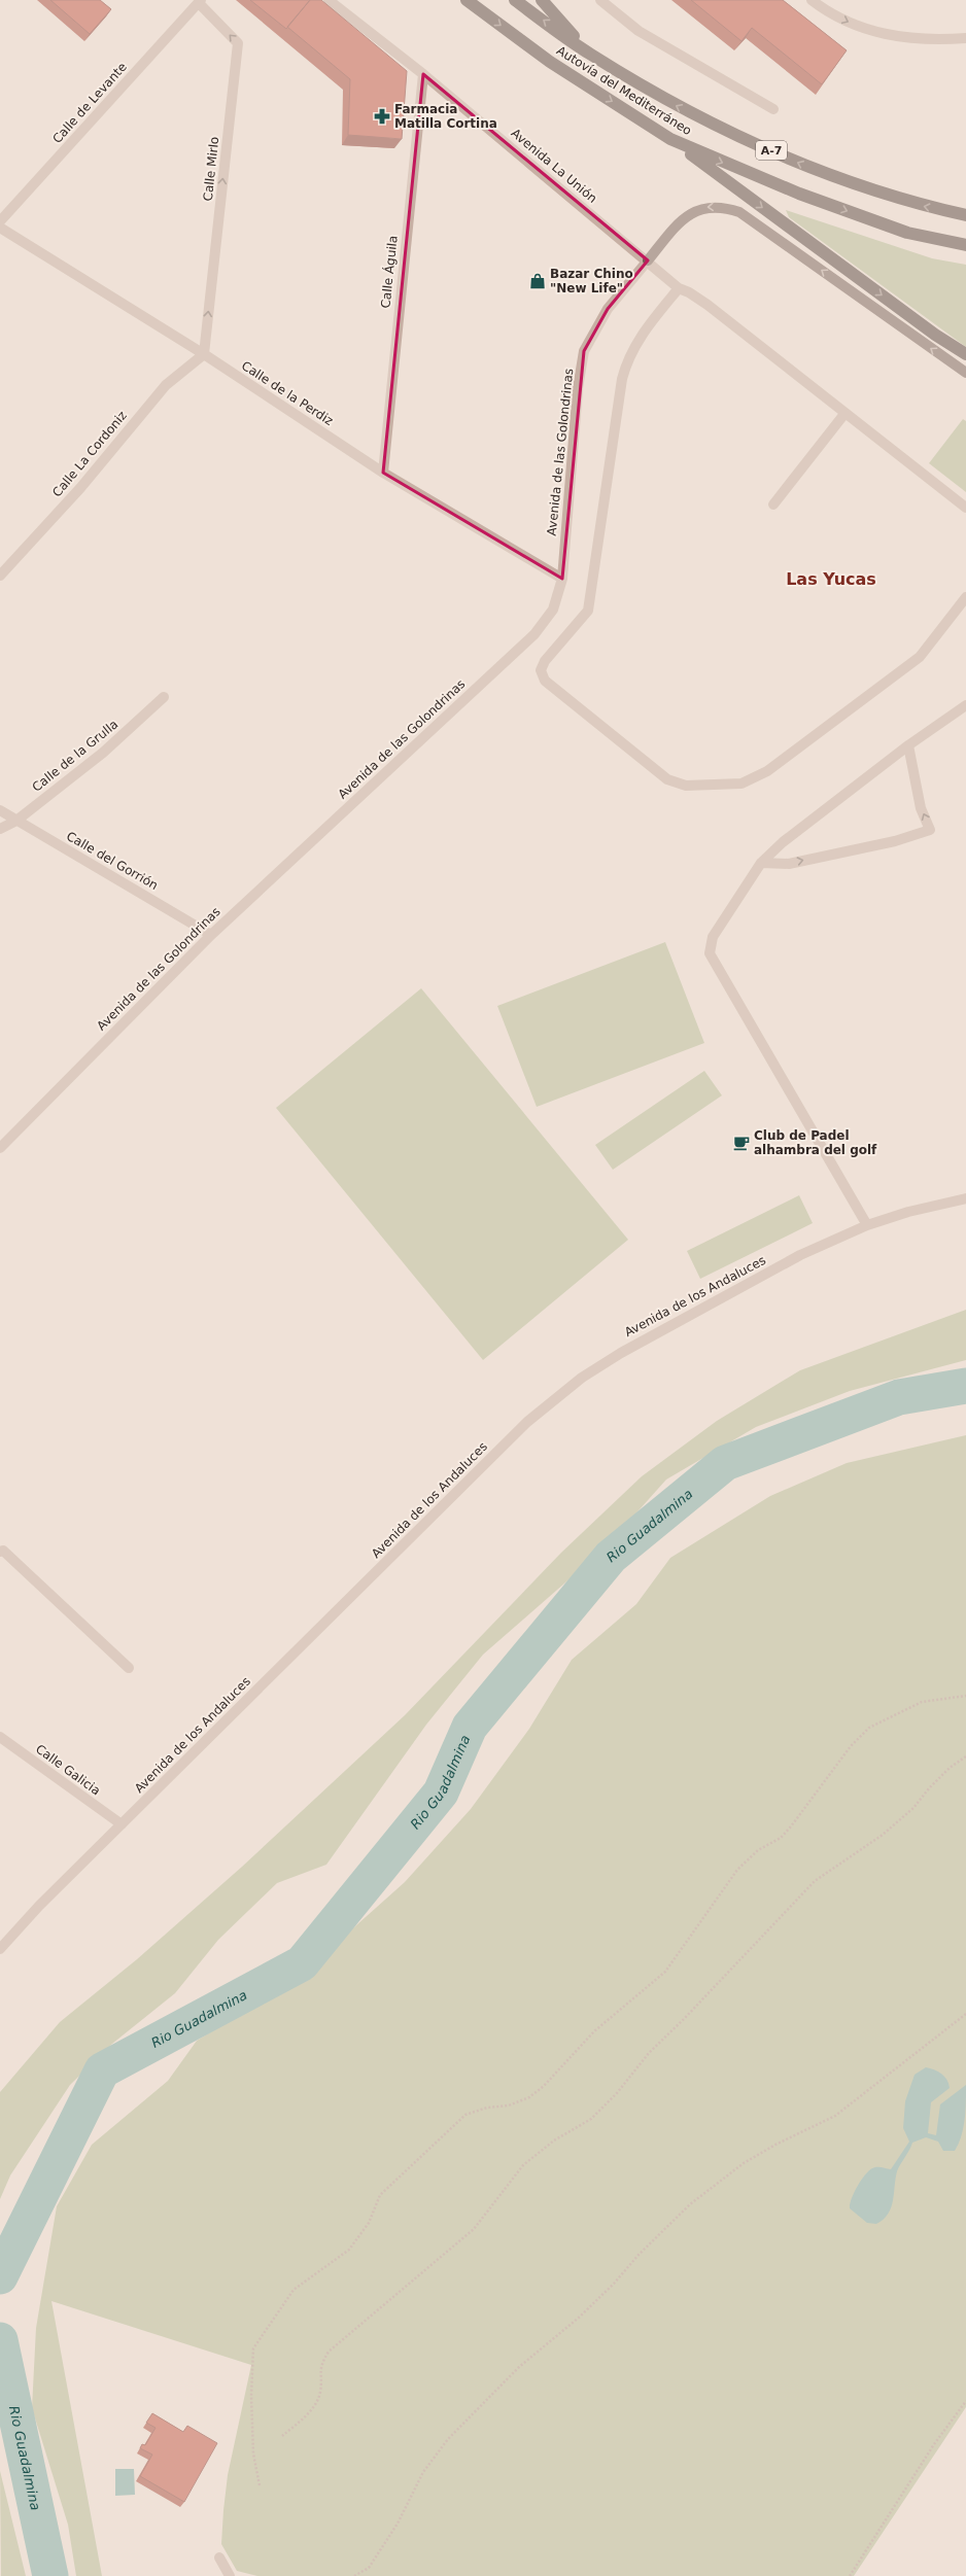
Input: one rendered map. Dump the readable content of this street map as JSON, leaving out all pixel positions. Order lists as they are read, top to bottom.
{
  "streets": {
    "highway": ["Autovía del Mediterráneo", "A-7"],
    "street": [
      "Calle de Levante",
      "Avenida La Unión",
      "Calle Mirlo",
      "Calle Águila",
      "Calle de la Perdiz",
      "Avenida de las Golondrinas",
      "Calle La Cordoniz",
      "Calle de la Grulla",
      "Calle del Gorrión",
      "Avenida de los Andaluces",
      "Calle Galicia"
    ]
  },
  "crossings": [
    ["Calle de Levante", "Calle Mirlo"],
    ["Avenida La Unión", "Calle Águila"],
    ["Avenida La Unión", "Avenida de las Golondrinas"],
    ["Calle Mirlo", "Calle de la Perdiz"],
    ["Calle Mirlo", "Calle La Cordoniz"],
    ["Calle Águila", "Calle de la Perdiz"],
    ["Calle de la Perdiz", "Avenida de las Golondrinas"],
    ["Calle de la Perdiz", "Calle La Cordoniz"],
    ["Avenida de las Golondrinas", "Calle del Gorrión"],
    ["Calle de la Grulla", "Calle del Gorrión"],
    ["Avenida de los Andaluces", "Calle Galicia"]
  ],
  "one_way": ["Calle Mirlo"],
  "districts": ["Las Yucas"],
  "water": ["Rio Guadalmina"],
  "places": {
    "pharmacy": ["Farmacia Matilla Cortina"],
    "shop": ["Bazar Chino \"New Life\""],
    "cafe": ["Club de Padel alhambra del golf"]
  }
}
